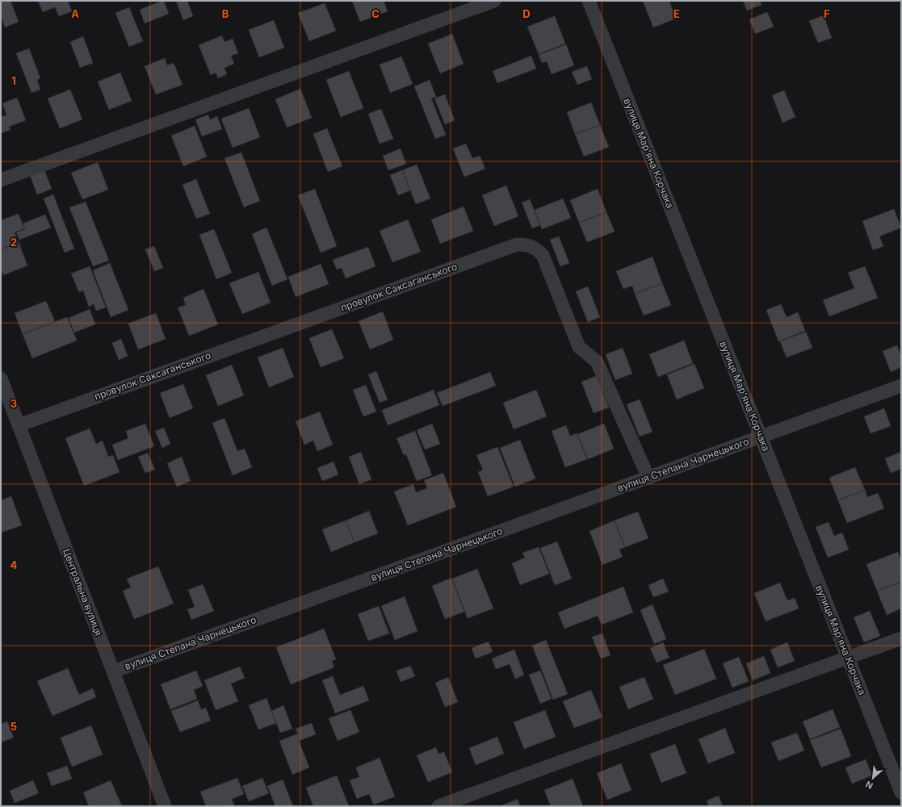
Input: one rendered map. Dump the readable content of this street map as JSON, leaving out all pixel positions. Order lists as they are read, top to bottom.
{
  "streets": {
    "street": [
      "вулиця Мар'яна Корчака",
      "провулок Саксаганського",
      "вулиця Степана Чарнецького",
      "Центральна вулиця"
    ]
  },
  "crossings": [
    ["вулиця Мар'яна Корчака", "вулиця Степана Чарнецького"],
    ["провулок Саксаганського", "вулиця Степана Чарнецького"],
    ["провулок Саксаганського", "Центральна вулиця"],
    ["вулиця Степана Чарнецького", "Центральна вулиця"]
  ],
  "north": "bottom left",
  "grid": {
    "columns": [
      "A",
      "B",
      "C",
      "D",
      "E",
      "F"
    ],
    "rows": [
      "1",
      "2",
      "3",
      "4",
      "5"
    ]
  }
}
